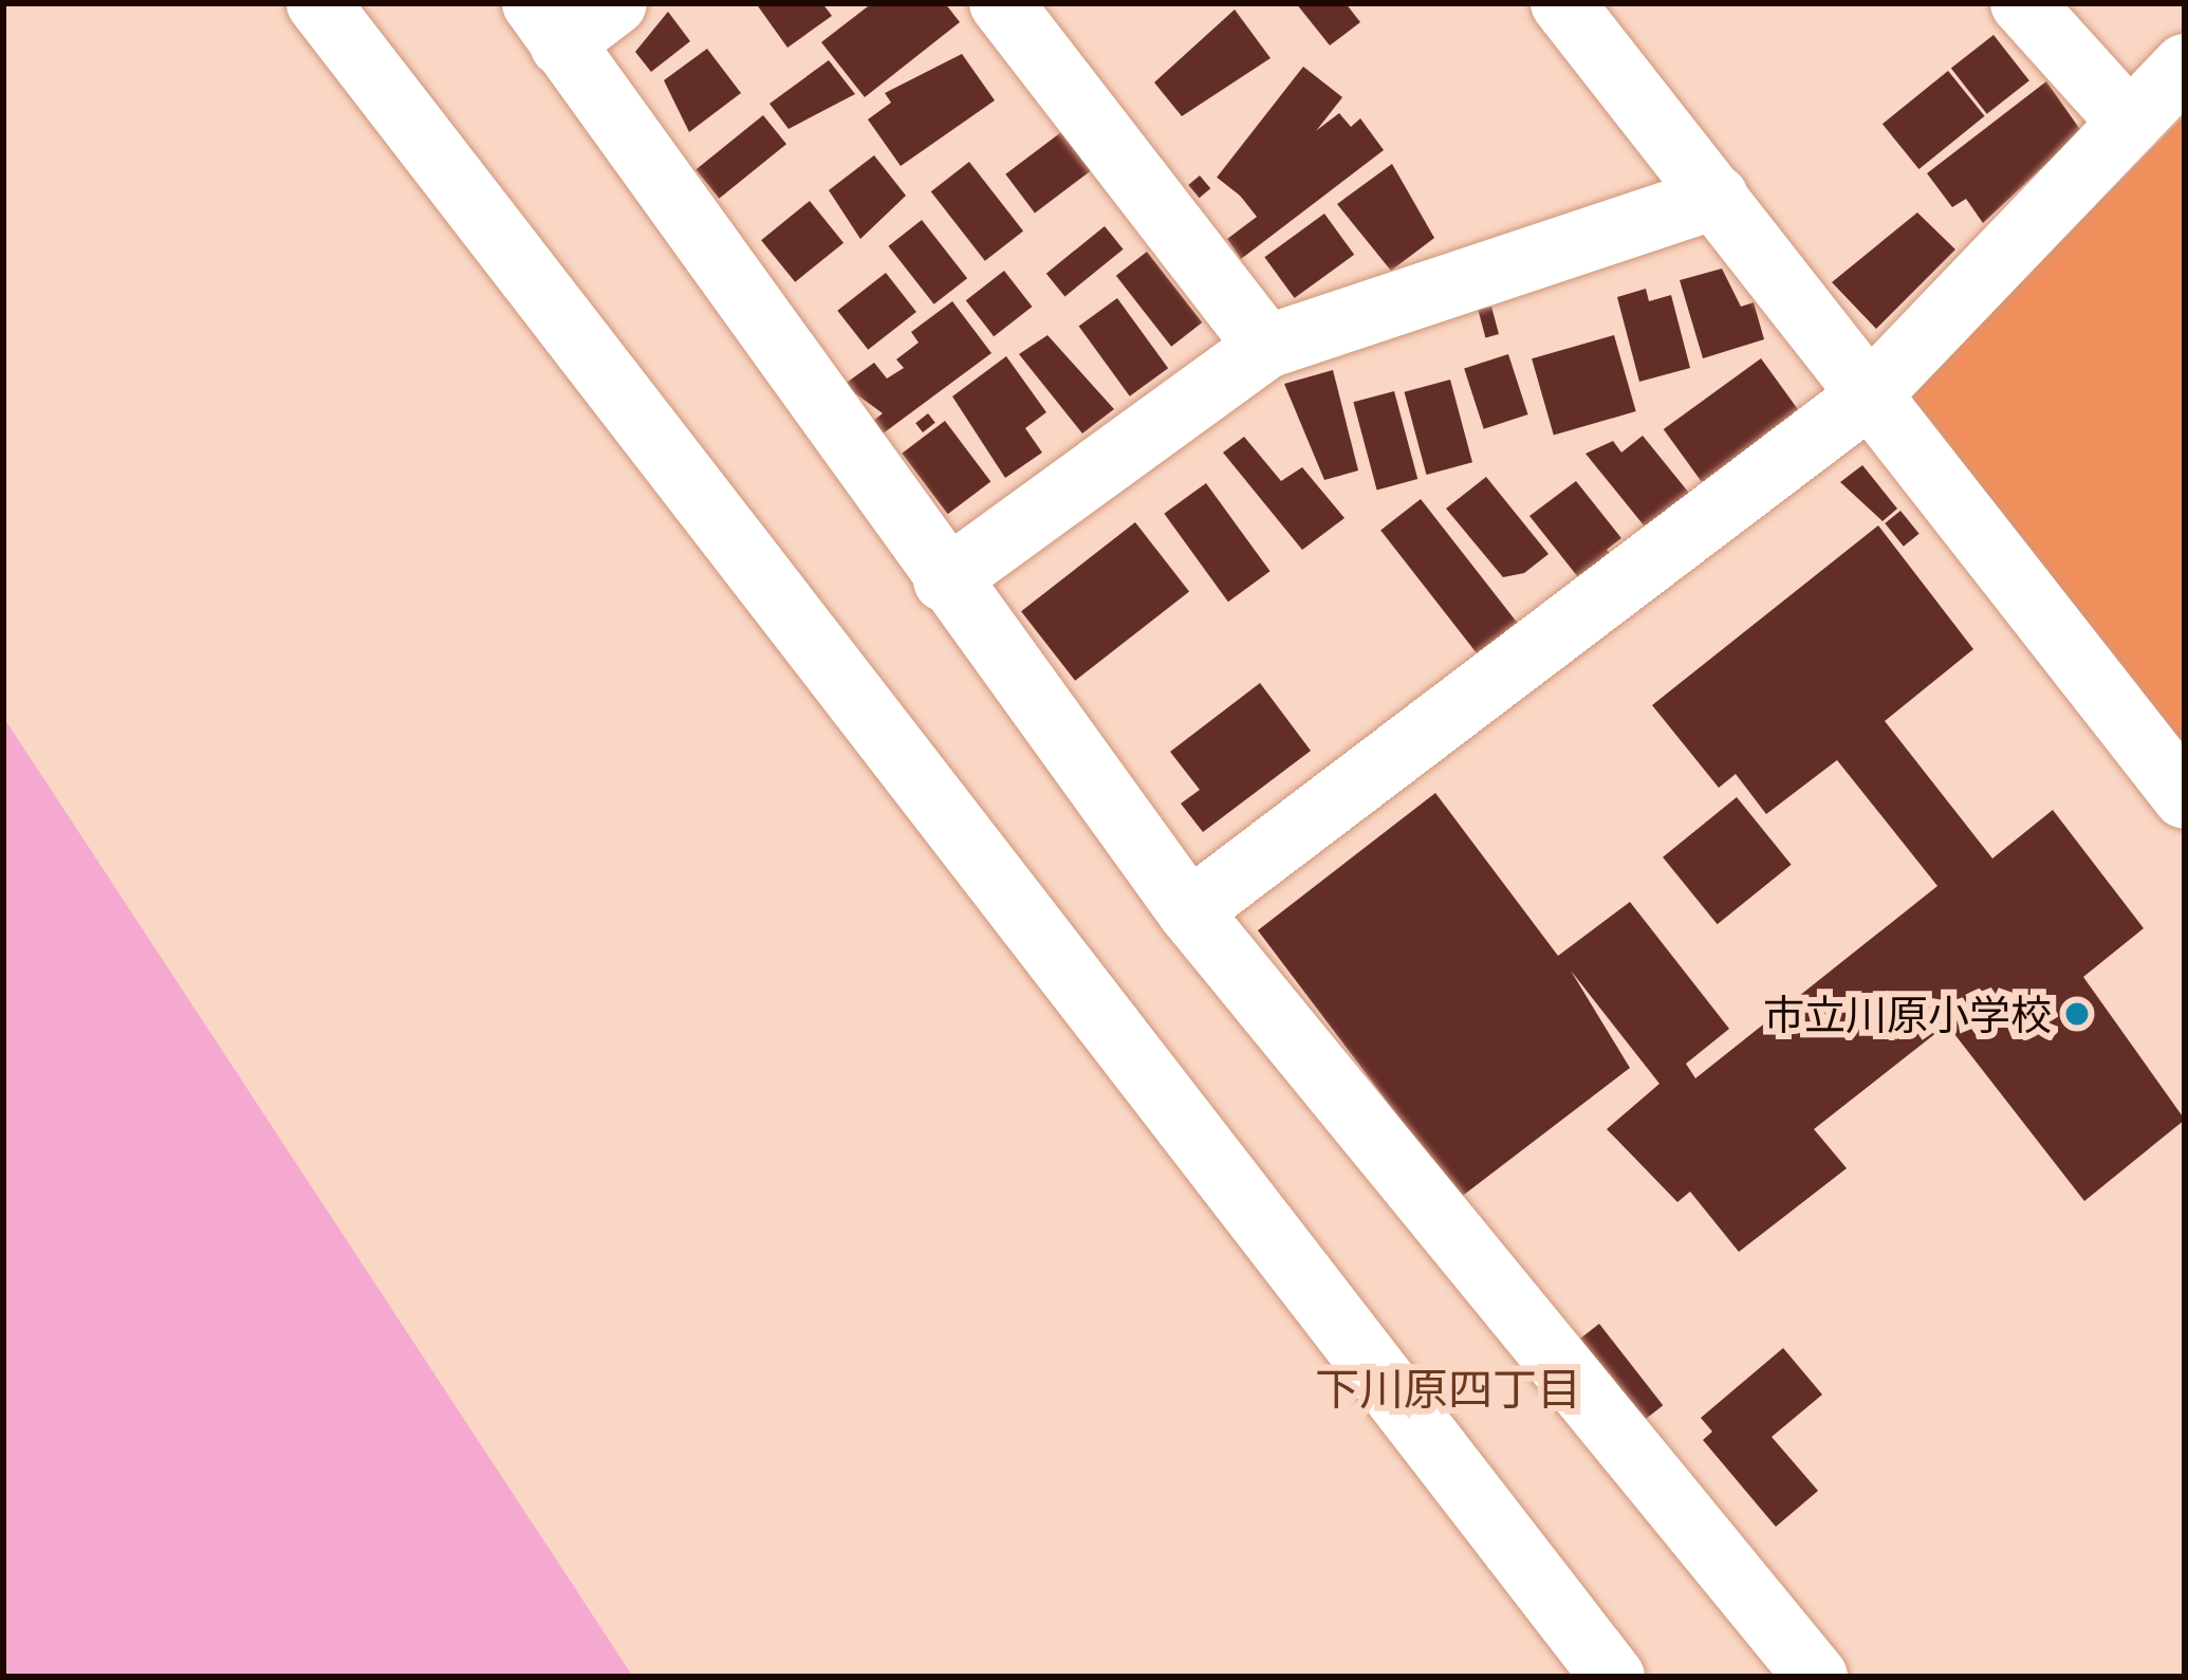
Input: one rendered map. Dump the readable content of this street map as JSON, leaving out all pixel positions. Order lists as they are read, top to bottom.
{
  "districts": ["下川原四丁目"],
  "places": ["市立川原小学校"]
}
